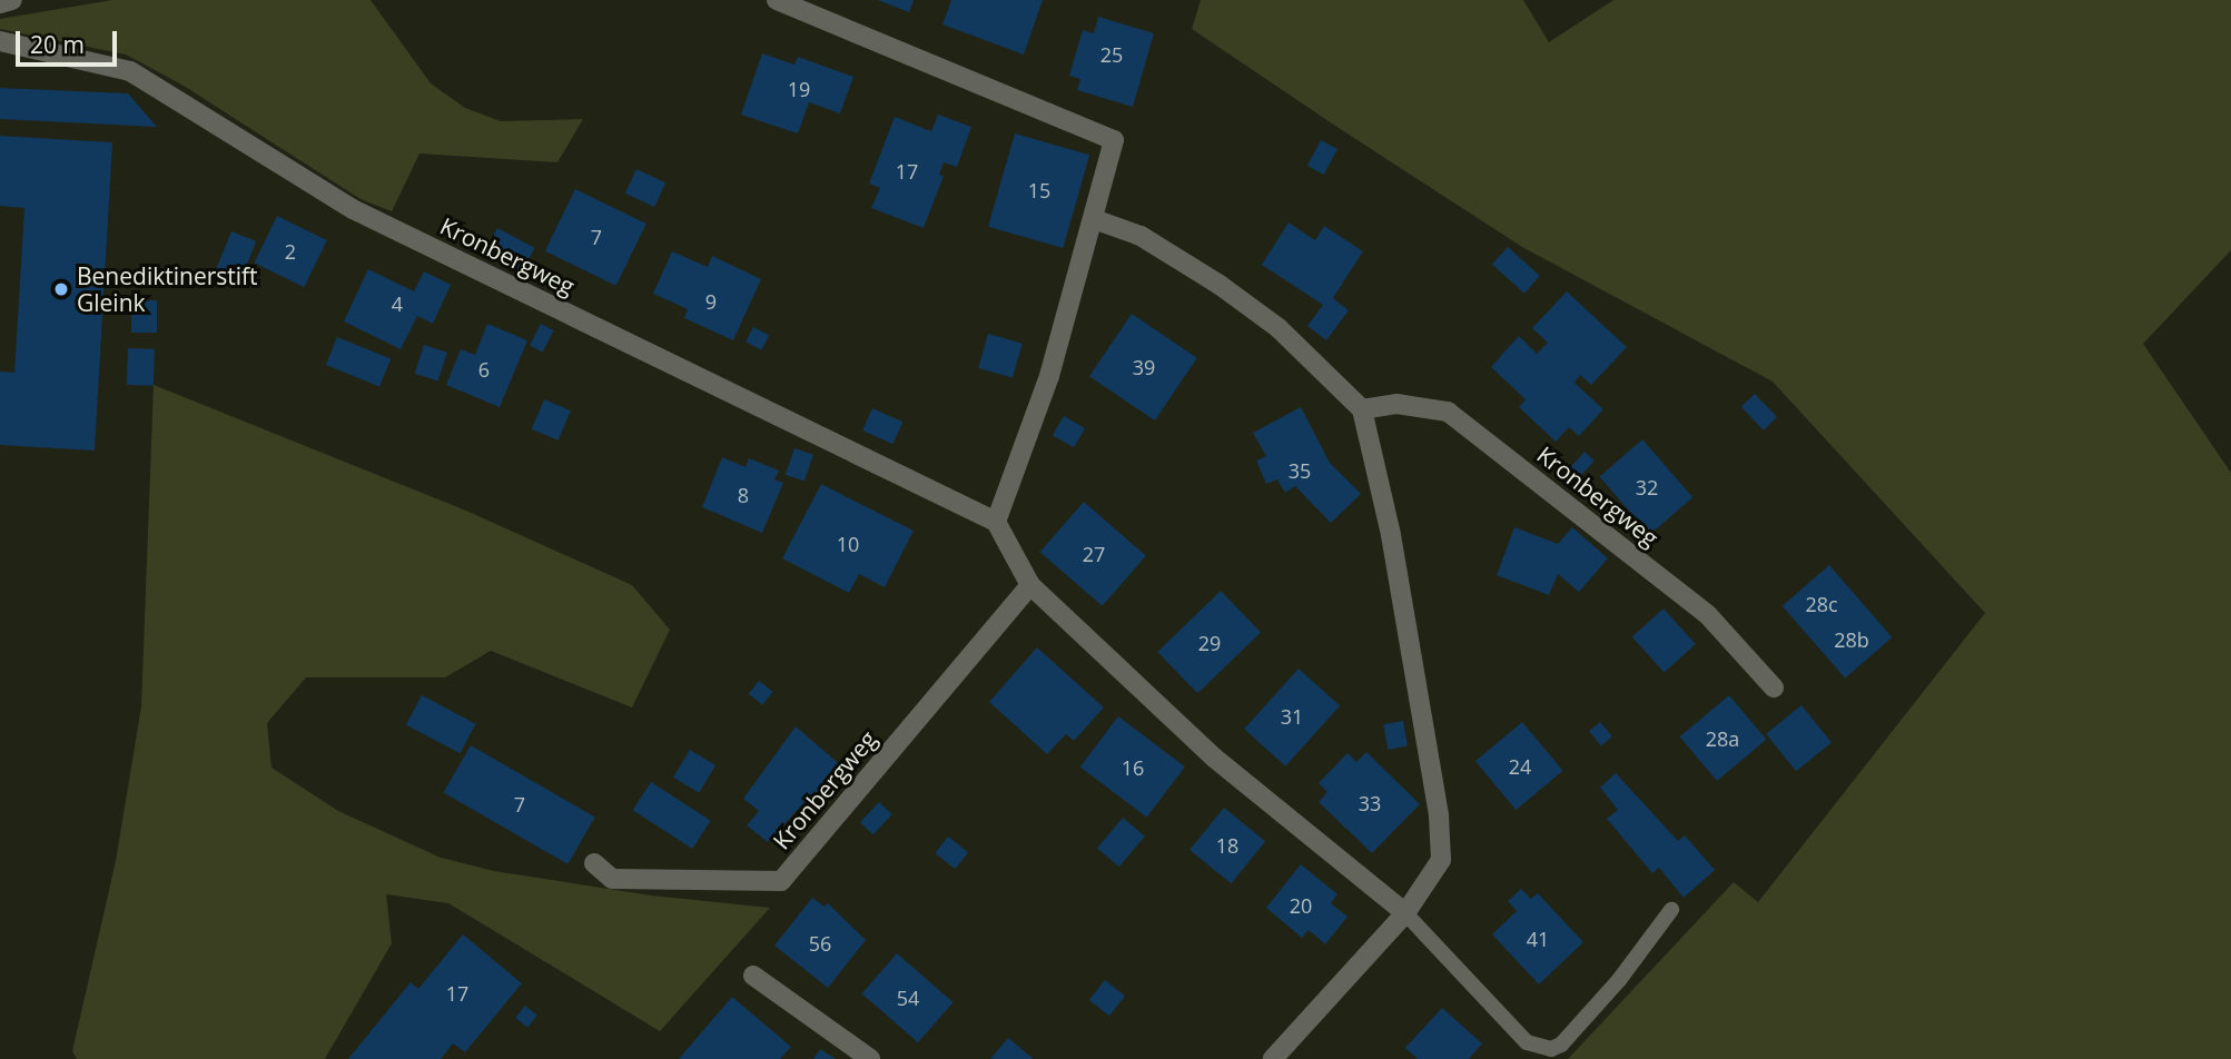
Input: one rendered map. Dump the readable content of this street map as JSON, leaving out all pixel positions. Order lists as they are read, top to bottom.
{
  "streets": {
    "street": ["Kronbergweg"]
  },
  "places": ["Benediktinerstift Gleink"],
  "house_numbers": [
    "25",
    "19",
    "17",
    "15",
    "7",
    "2",
    "9",
    "4",
    "39",
    "6",
    "35",
    "32",
    "8",
    "10",
    "27",
    "28c",
    "28b",
    "29",
    "31",
    "28a",
    "24",
    "16",
    "33",
    "7",
    "18",
    "20",
    "41",
    "56",
    "17",
    "54"
  ],
  "scale_bar": "20 m"
}
